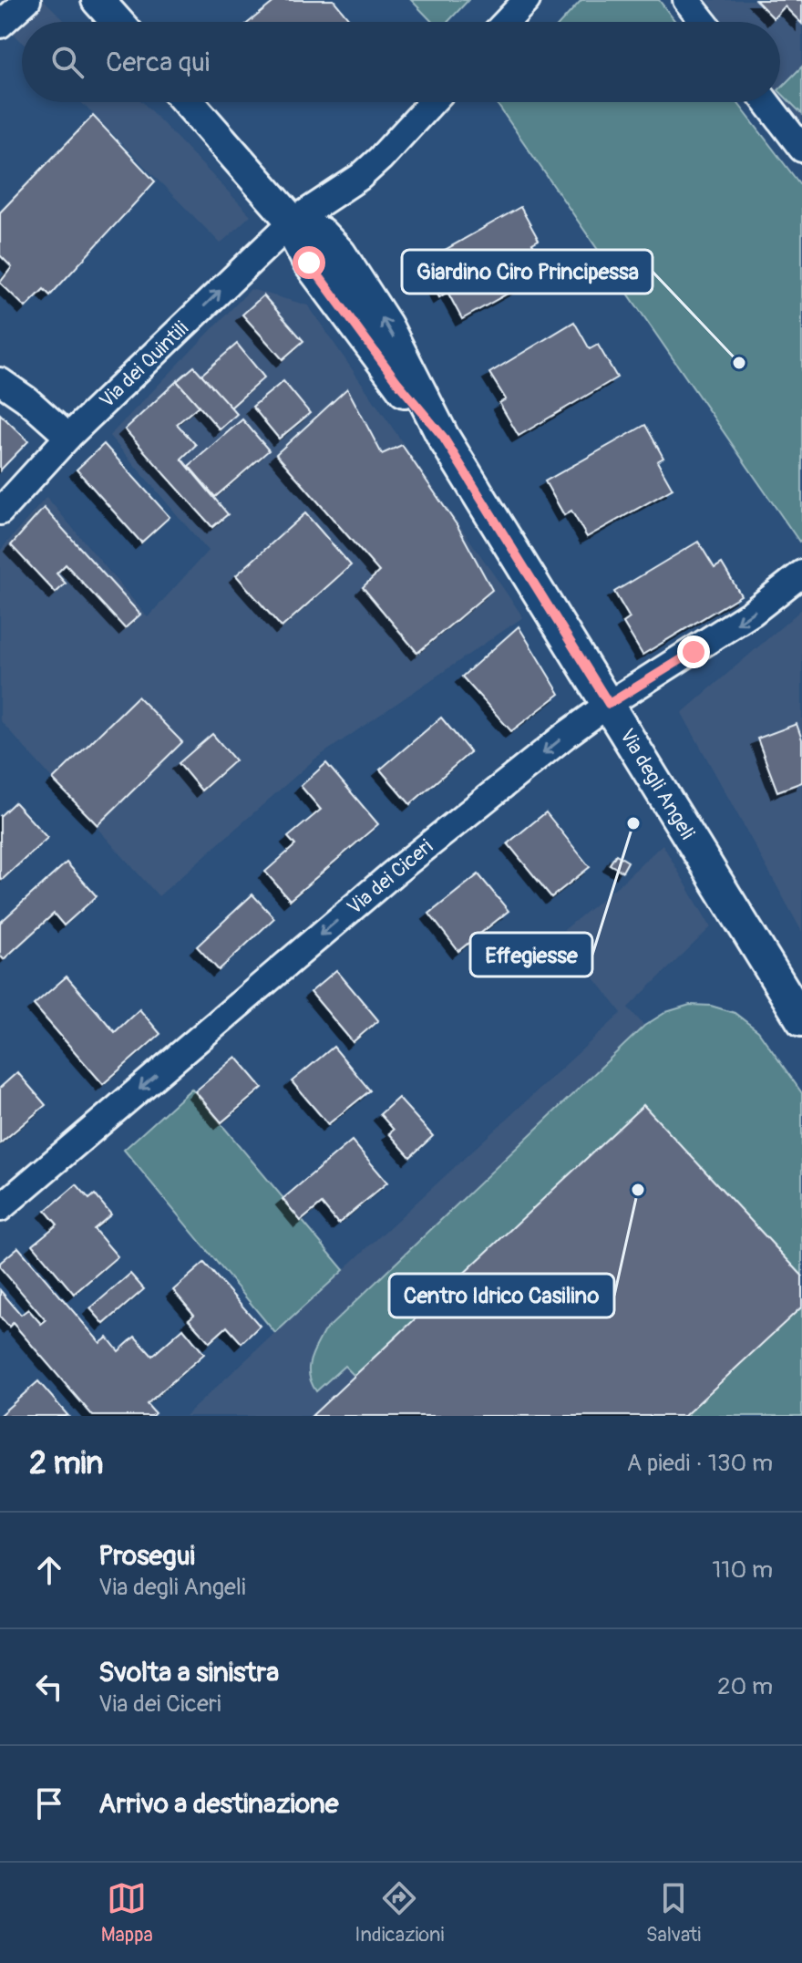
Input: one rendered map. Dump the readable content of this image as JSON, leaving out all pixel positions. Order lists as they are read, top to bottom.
{
  "streets": {
    "street": ["Via dei Quintili", "Via degli Angeli", "Via dei Ciceri"]
  },
  "crossings": [
    ["Via dei Quintili", "Via degli Angeli"],
    ["Via degli Angeli", "Via dei Ciceri"]
  ],
  "one_way": ["Via dei Quintili", "Via dei Ciceri"],
  "places": ["Giardino Ciro Principessa", "Effegiesse", "Centro Idrico Casilino"],
  "page": {
    "search": "Cerca qui",
    "heading": ["2 min", "A piedi · 130 m"],
    "list": [
      ["Prosegui", "Via degli Angeli", "110 m"],
      ["Svolta a sinistra", "Via dei Ciceri", "20 m"],
      "Arrivo a destinazione"
    ],
    "nav": ["Mappa", "Indicazioni", "Salvati"]
  }
}
